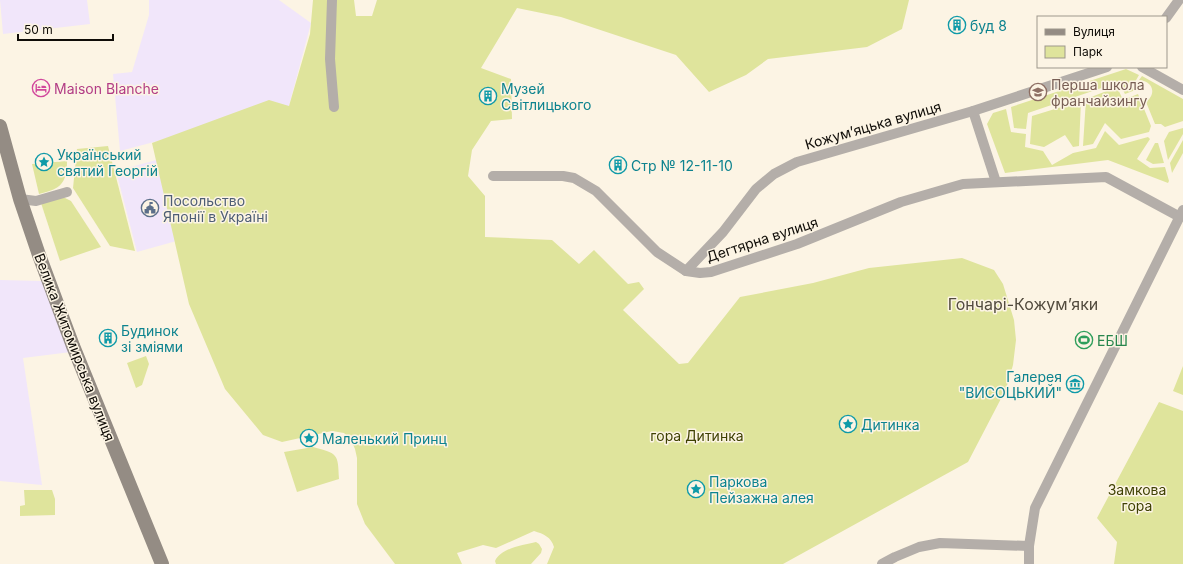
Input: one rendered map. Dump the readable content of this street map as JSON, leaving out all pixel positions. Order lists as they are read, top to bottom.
{
  "streets": {
    "main road": ["Велика Житомирська вулиця"],
    "street": ["Кожумʼяцька вулиця", "Дегтярна вулиця"]
  },
  "crossings": [
    ["Кожумʼяцька вулиця", "Дегтярна вулиця"]
  ],
  "districts": ["Гончарі-Кожумʼяки"],
  "parks": ["гора Дитинка", "Замкова гора"],
  "places": {
    "building": [
      "буд 8",
      "Музей Світлицького",
      "Стр № 12-11-10",
      "Будинок зі зміями"
    ],
    "hotel": ["Maison Blanche"],
    "school or university": ["Перша школа франчайзингу"],
    "place": [
      "Український святий Георгій",
      "Дитинка",
      "Маленький Принц",
      "Паркова Пейзажна алея"
    ],
    "public building": ["Посольство Японії в Україні"],
    "sports": ["ЕБШ"],
    "museum": ["Галерея \"ВИСОЦЬКИЙ\""]
  },
  "legend": ["Вулиця", "Парк"],
  "scale_bar": "50 m"
}
